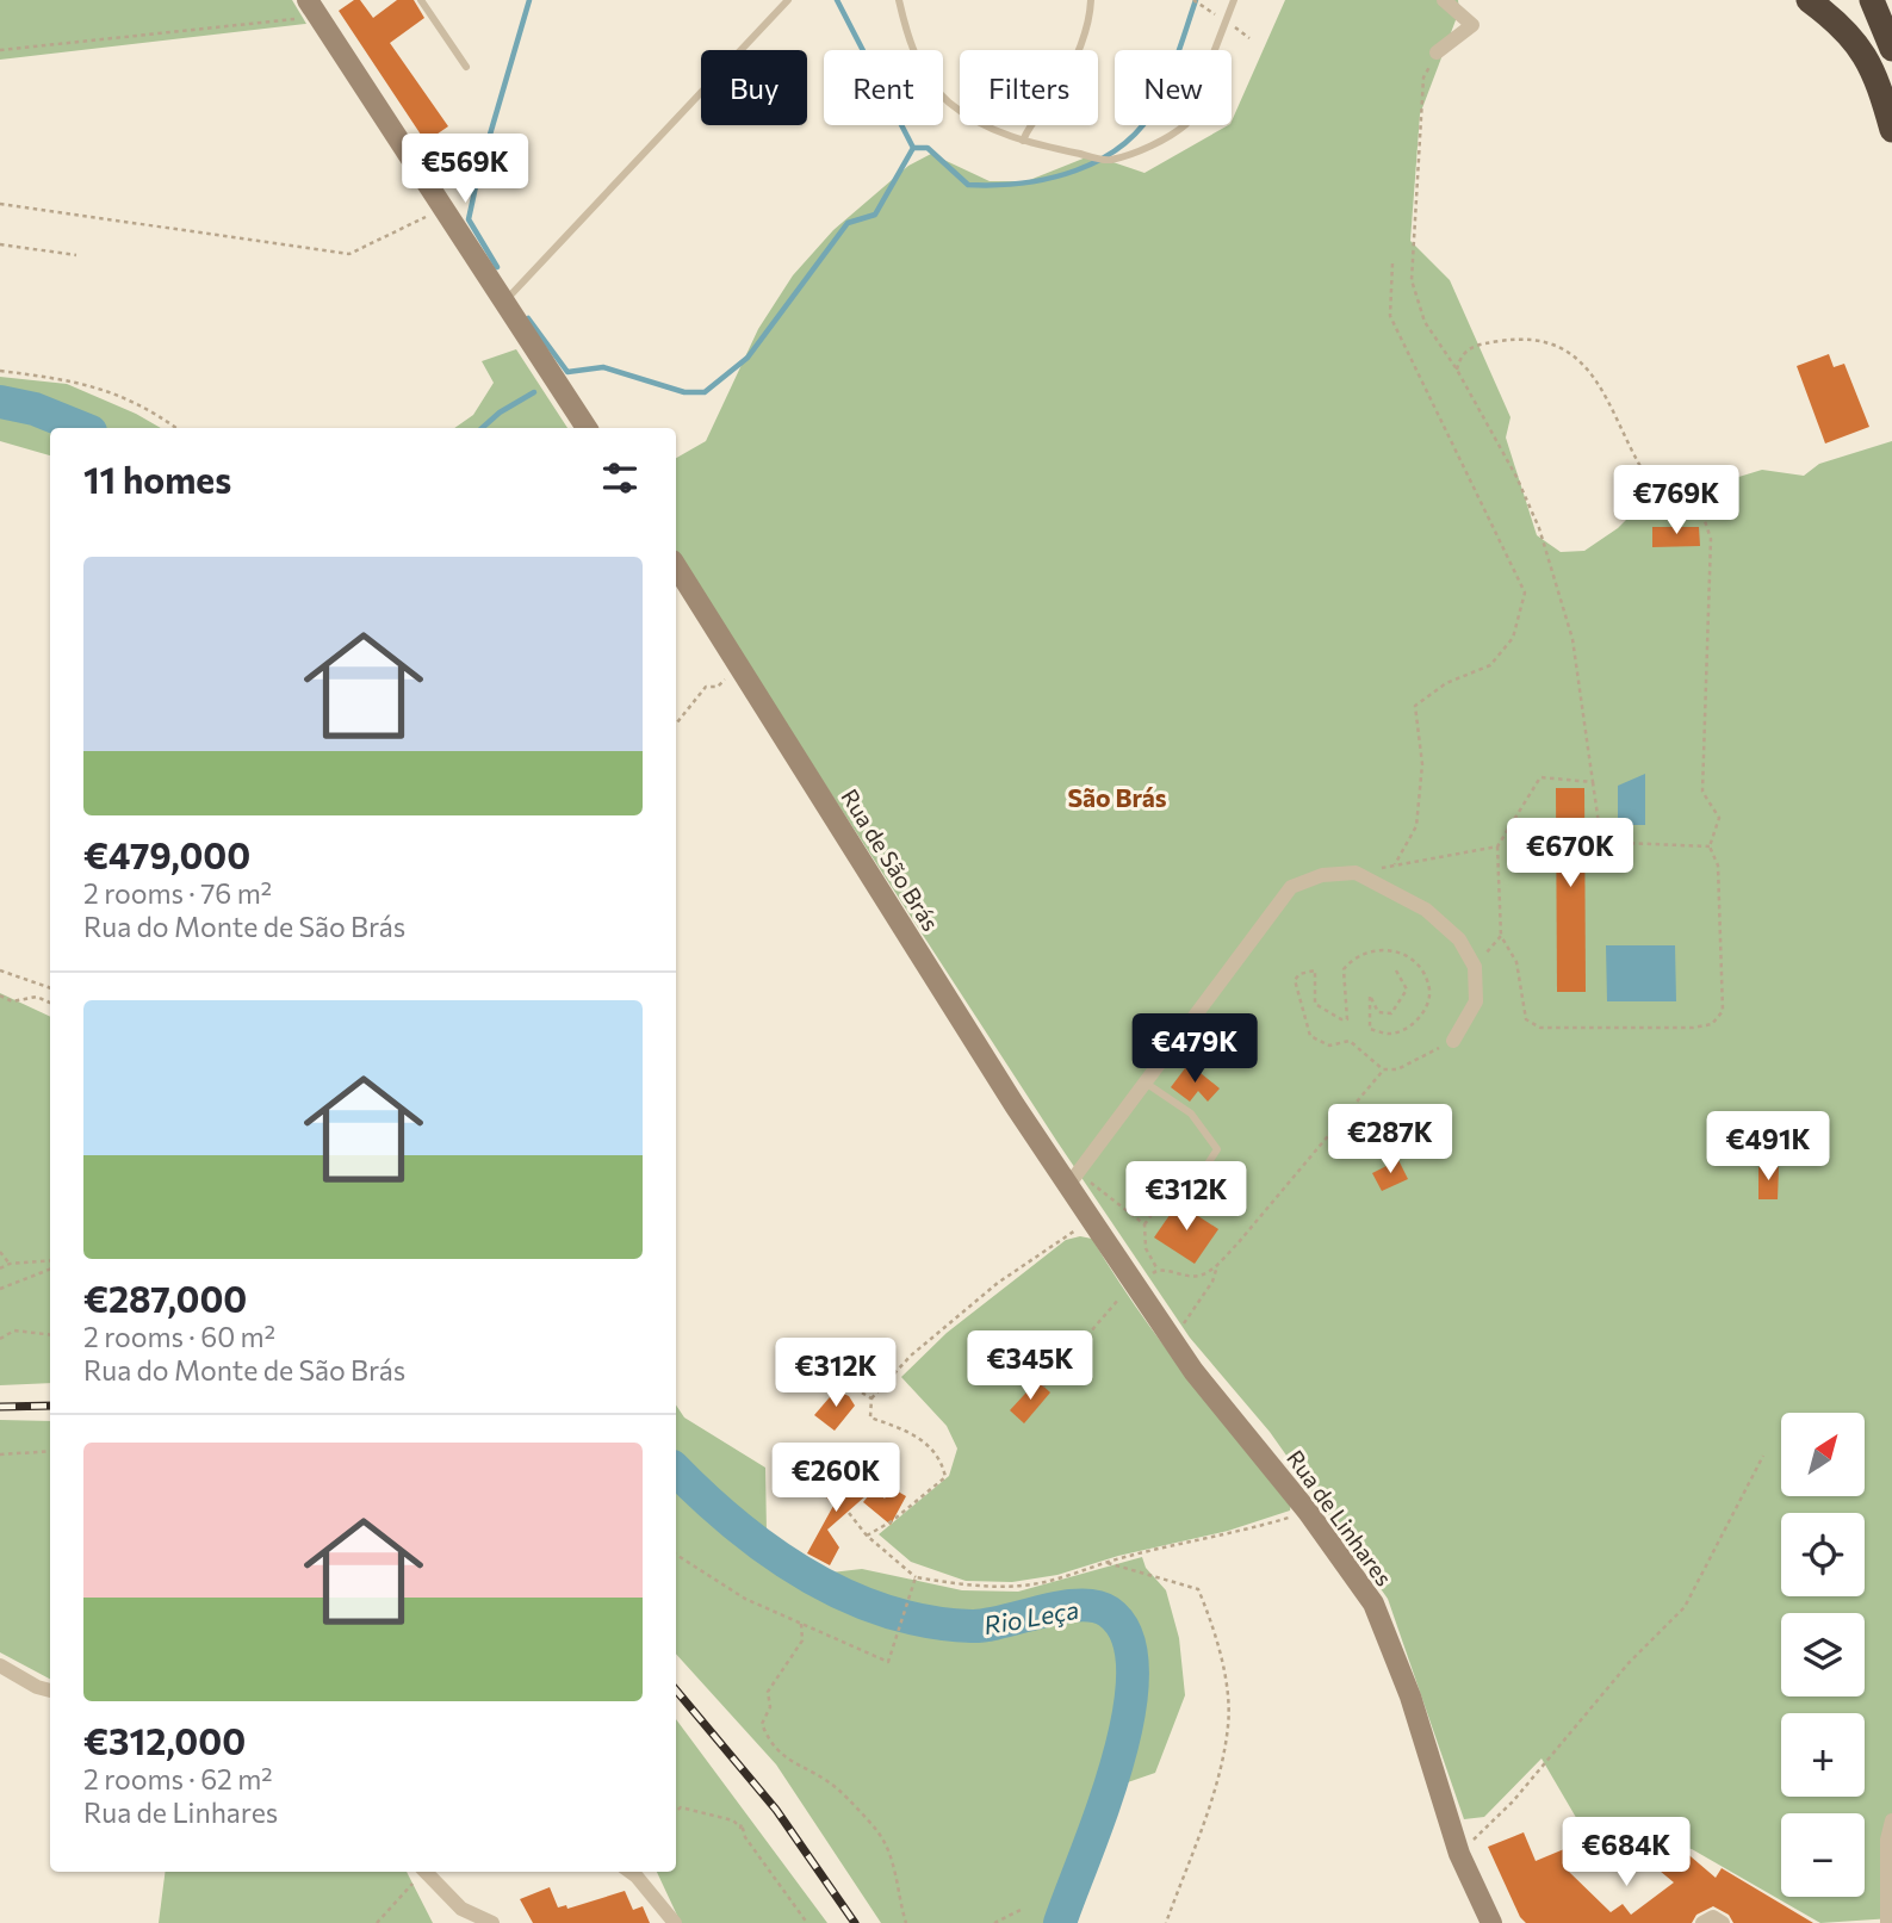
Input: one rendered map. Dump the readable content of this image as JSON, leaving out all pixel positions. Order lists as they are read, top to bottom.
{
  "streets": {
    "main road": ["Rua de São Brás", "Rua de Linhares"]
  },
  "crossings": [
    ["Rua de São Brás", "Rua de Linhares"]
  ],
  "districts": ["São Brás"],
  "water": ["Rio Leça"],
  "north": "top right",
  "page": {
    "chip": [
      "Buy",
      "Rent",
      "Filters",
      "New"
    ],
    "price": [
      "€569K",
      "€769K",
      "€670K",
      "€479K",
      "€287K",
      "€491K",
      "€312K",
      "€345K",
      "€312K",
      "€260K",
      "€684K"
    ],
    "heading": "11 homes",
    "list": [
      {
        "name": "€479,000",
        "note": "2 rooms · 76 m² · Rua do Monte de São Brás"
      },
      {
        "name": "€287,000",
        "note": "2 rooms · 60 m² · Rua do Monte de São Brás"
      },
      {
        "name": "€312,000",
        "note": "2 rooms · 62 m² · Rua de Linhares"
      }
    ],
    "map_buttons": ["+", "−"]
  }
}
